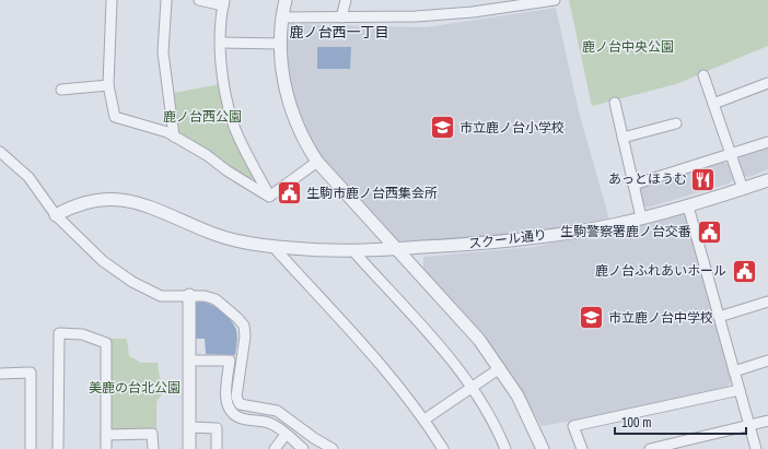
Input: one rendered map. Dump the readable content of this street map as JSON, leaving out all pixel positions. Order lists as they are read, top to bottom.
{
  "streets": {
    "street": ["スクール通り"]
  },
  "districts": ["鹿ノ台西一丁目"],
  "parks": ["鹿ノ台中央公園", "鹿ノ台西公園", "美鹿の台北公園"],
  "places": {
    "school or university": ["市立鹿ノ台小学校", "市立鹿ノ台中学校"],
    "restaurant": ["あっとほうむ"],
    "public building": ["生駒市鹿ノ台西集会所", "生駒警察署鹿ノ台交番", "鹿ノ台ふれあいホール"]
  },
  "scale_bar": "100 m"
}
